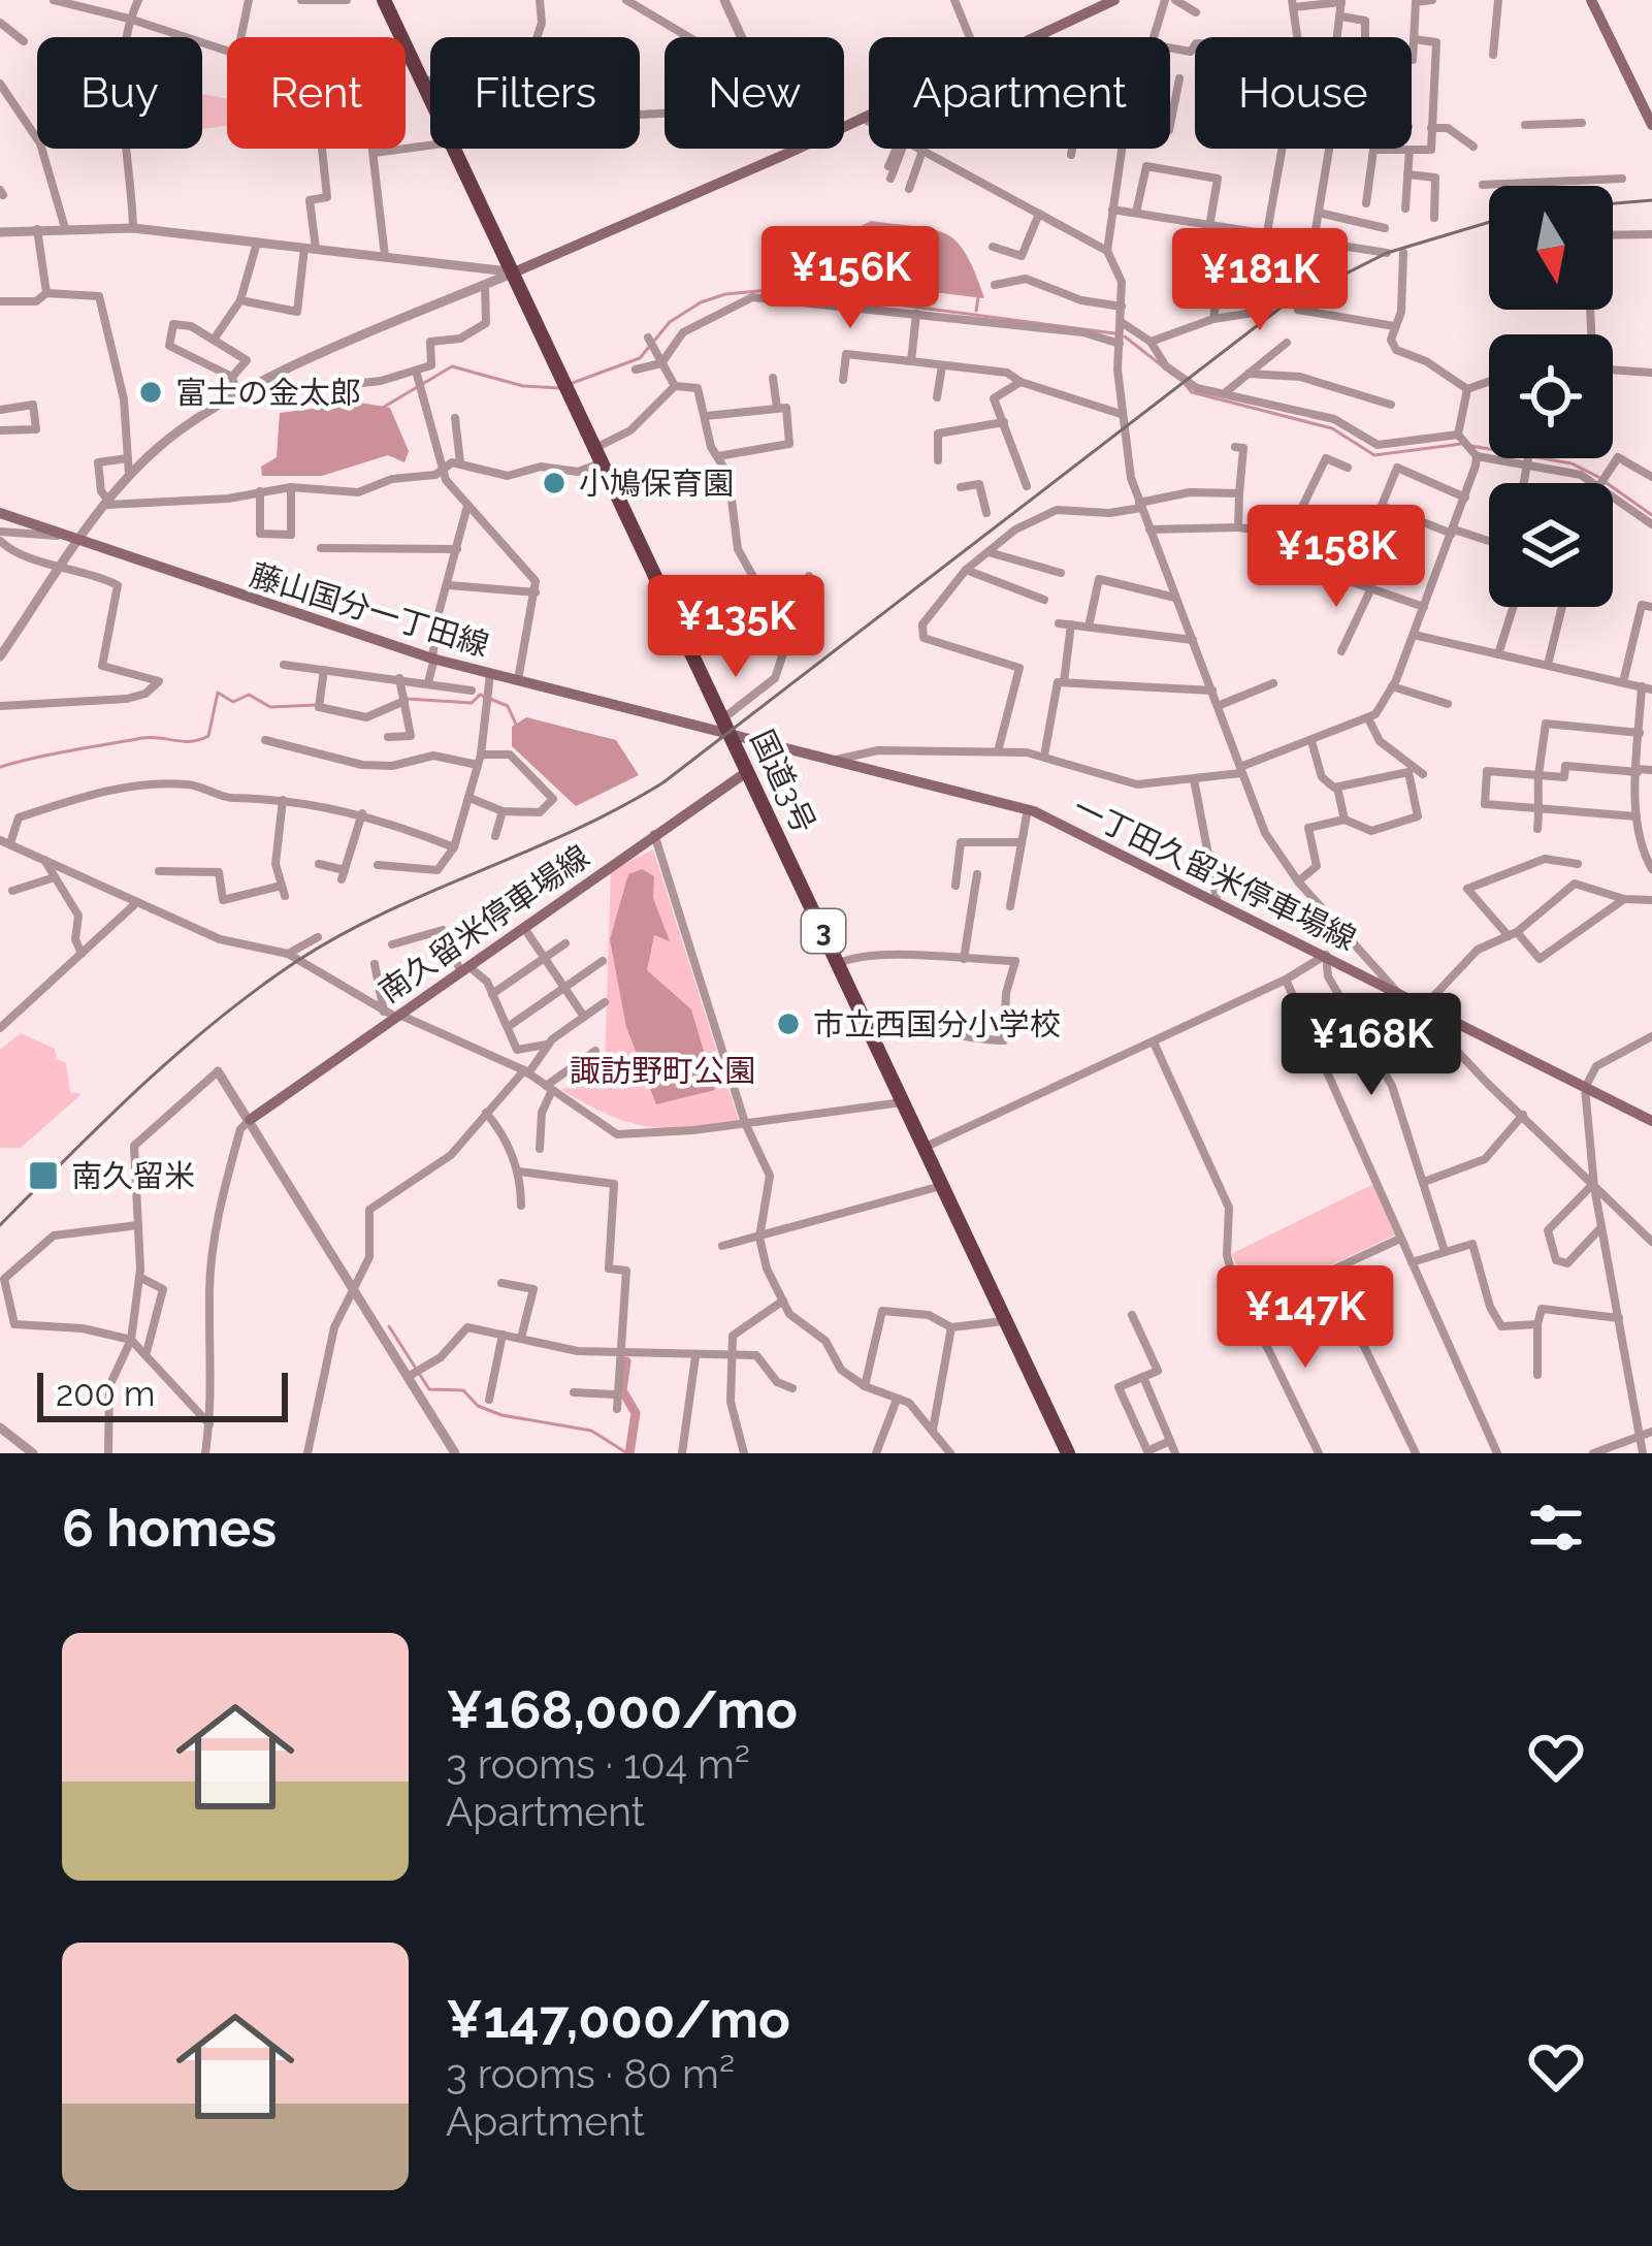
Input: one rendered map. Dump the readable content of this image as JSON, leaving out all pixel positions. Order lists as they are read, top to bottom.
{
  "streets": {
    "highway": ["国道3号", "3"],
    "main road": ["藤山国分一丁田線", "一丁田久留米停車場線", "南久留米停車場線"]
  },
  "crossings": [
    ["藤山国分一丁田線", "国道3号"],
    ["藤山国分一丁田線", "一丁田久留米停車場線"],
    ["国道3号", "一丁田久留米停車場線"],
    ["国道3号", "南久留米停車場線"]
  ],
  "parks": ["諏訪野町公園"],
  "places": {
    "other": ["富士の金太郎", "小鳩保育園", "市立西国分小学校"],
    "transit": ["南久留米"]
  },
  "scale_bar": "200 m",
  "north": "bottom",
  "page": {
    "chip": [
      "Buy",
      "Rent",
      "Filters",
      "New",
      "Apartment",
      "House"
    ],
    "price": [
      "¥156K",
      "¥181K",
      "¥158K",
      "¥135K",
      "¥168K",
      "¥147K"
    ],
    "scale": "200 m",
    "heading": "6 homes",
    "list": [
      {
        "name": "¥168,000/mo",
        "note": "3 rooms · 104 m² · Apartment"
      },
      {
        "name": "¥147,000/mo",
        "note": "3 rooms · 80 m² · Apartment"
      }
    ]
  }
}
